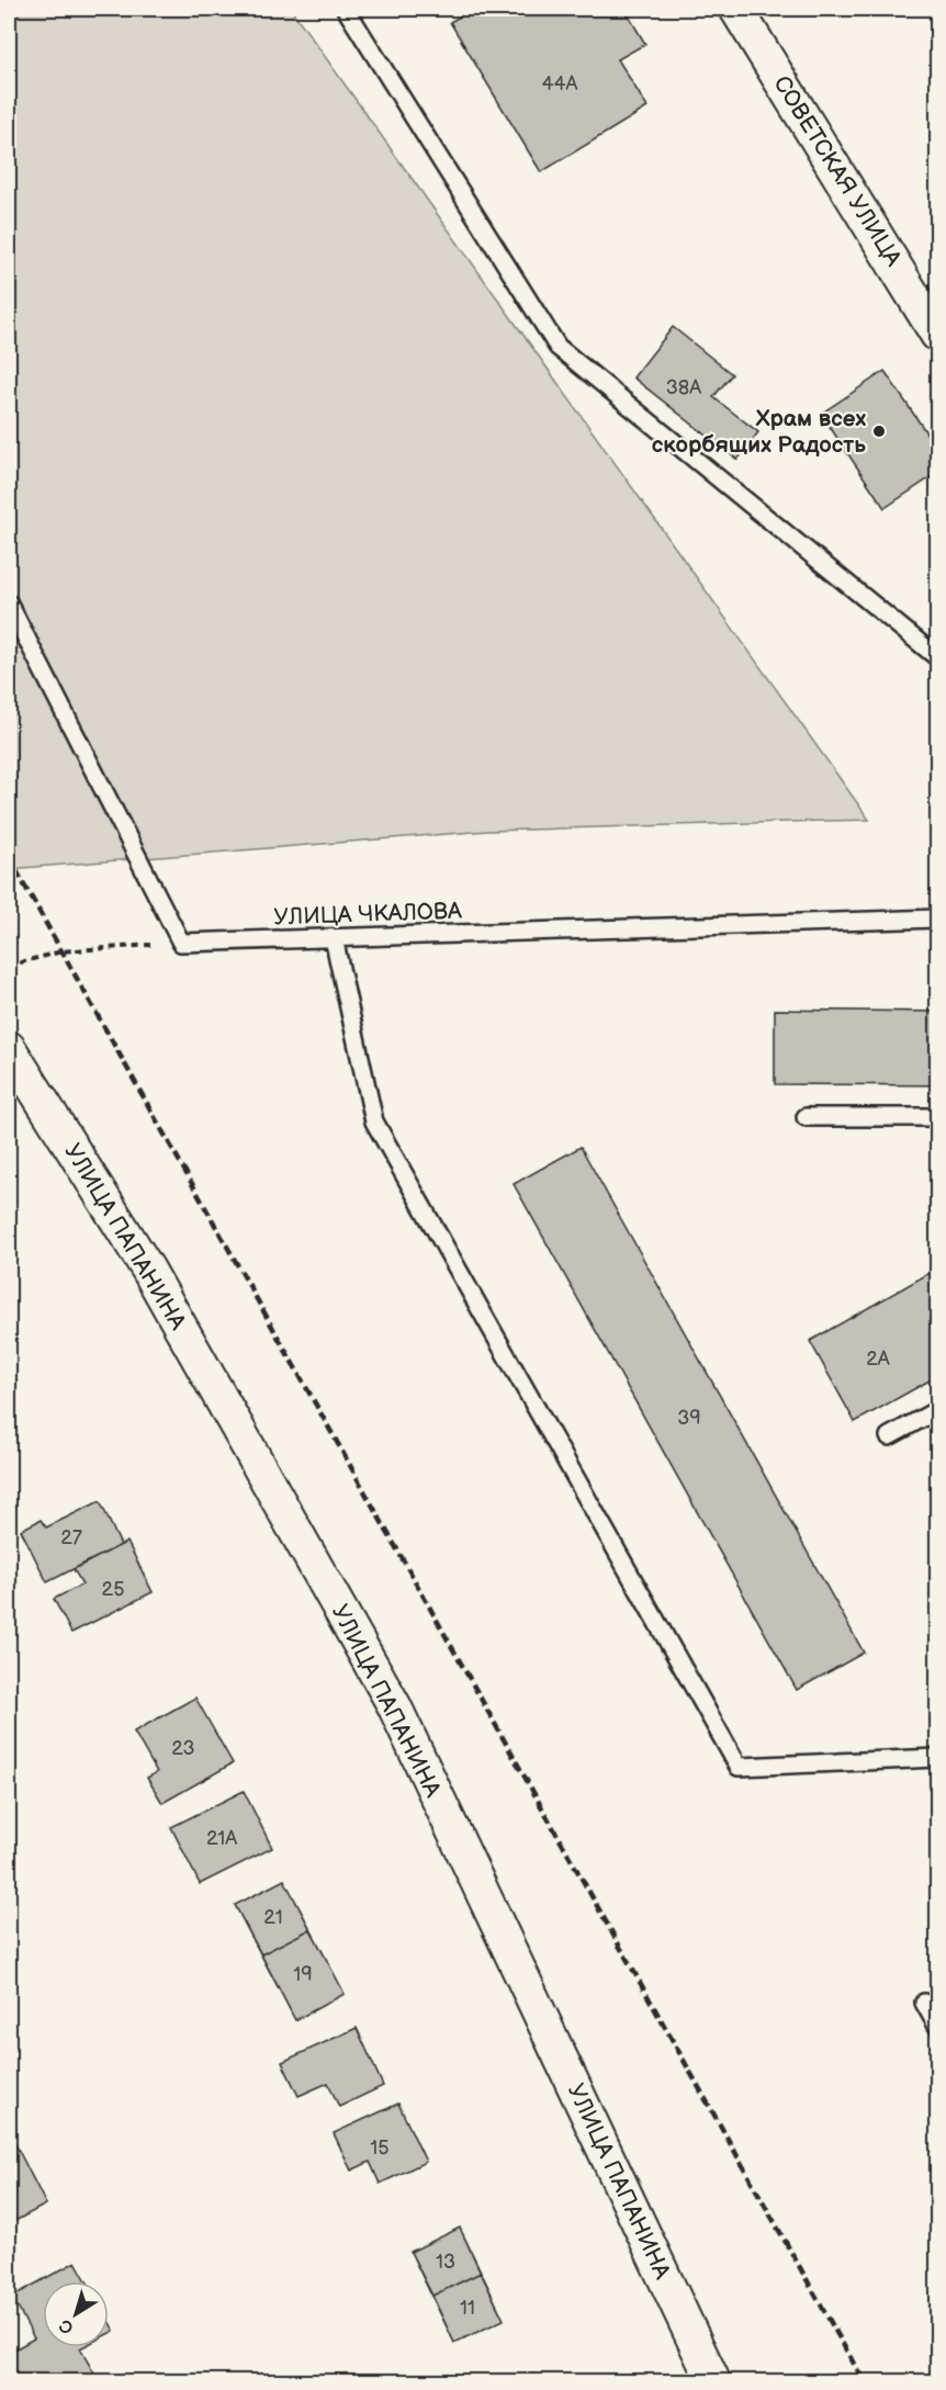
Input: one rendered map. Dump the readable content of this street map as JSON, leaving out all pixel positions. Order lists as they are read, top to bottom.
{
  "streets": {
    "street": ["СОВЕТСКАЯ УЛИЦА", "УЛИЦА ПАПАНИНА"],
    "lane": ["УЛИЦА ЧКАЛОВА"]
  },
  "places": ["Храм всех скорбящих Радость"],
  "house_numbers": [
    "44А",
    "38А",
    "2А",
    "39",
    "27",
    "25",
    "23",
    "21А",
    "21",
    "19",
    "15",
    "13",
    "11"
  ],
  "north": "bottom left"
}
